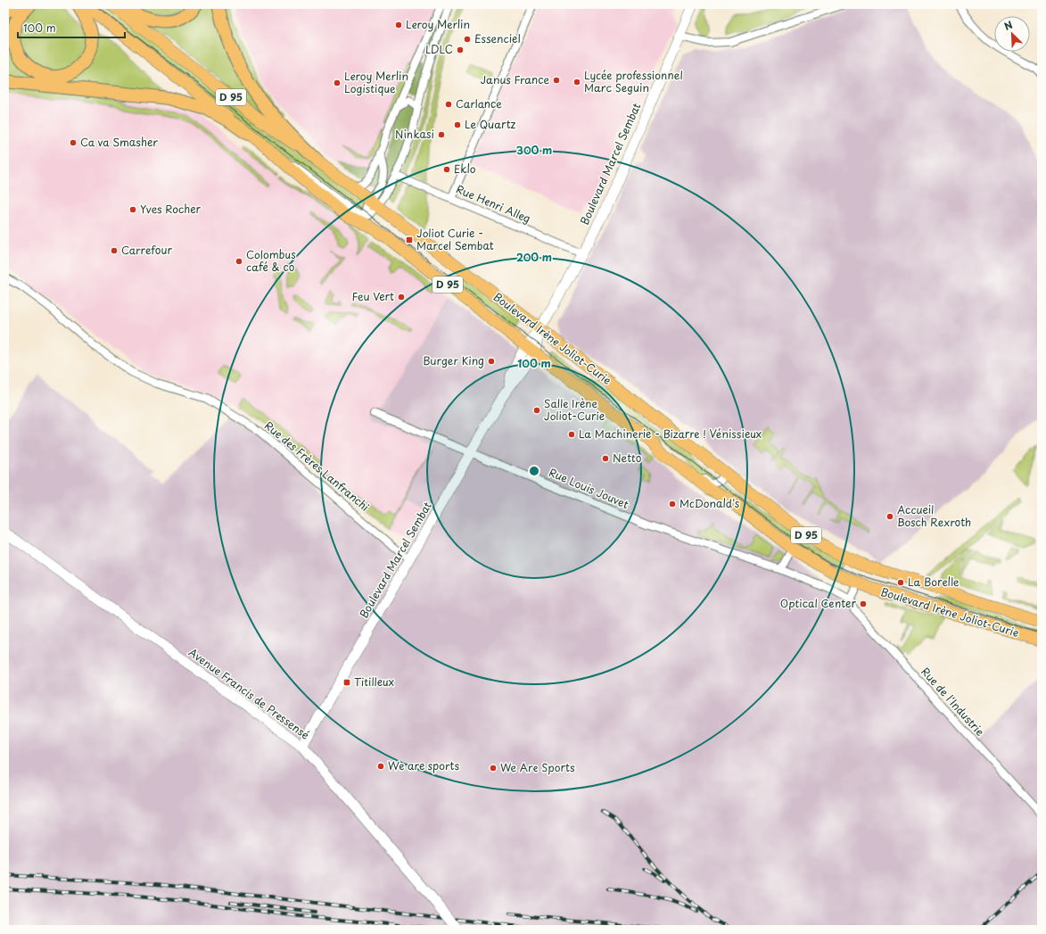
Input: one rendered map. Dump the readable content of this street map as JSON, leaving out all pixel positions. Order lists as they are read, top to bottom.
{
  "streets": {
    "main road": ["D 95", "Boulevard Irène Joliot-Curie"],
    "street": [
      "Boulevard Marcel Sembat",
      "Rue Henri Alleg",
      "Rue des Frères Lanfranchi",
      "Rue Louis Jouvet",
      "Avenue Francis de Pressensé",
      "Rue de l'Industrie"
    ]
  },
  "crossings": [
    ["Boulevard Marcel Sembat", "Rue Henri Alleg"],
    ["Boulevard Marcel Sembat", "Boulevard Irène Joliot-Curie"],
    ["Boulevard Marcel Sembat", "Rue des Frères Lanfranchi"],
    ["Boulevard Marcel Sembat", "Rue Louis Jouvet"],
    ["Boulevard Marcel Sembat", "Avenue Francis de Pressensé"],
    ["Rue Louis Jouvet", "Rue de l'Industrie"]
  ],
  "places": {
    "other": [
      "Leroy Merlin",
      "Essenciel",
      "LDLC",
      "Janus France",
      "Lycée professionnel Marc Seguin",
      "Leroy Merlin Logistique",
      "Carlance",
      "Le Quartz",
      "Ninkasi",
      "Ca va Smasher",
      "Eklo",
      "Yves Rocher",
      "Carrefour",
      "Colombus café & co",
      "Feu Vert",
      "Burger King",
      "Salle Irène Joliot-Curie",
      "La Machinerie - Bizarre ! Vénissieux",
      "Netto",
      "McDonald's",
      "Accueil Bosch Rexroth",
      "La Borelle",
      "Optical Center",
      "We are sports",
      "We Are Sports"
    ],
    "transit": ["Joliot Curie - Marcel Sembat", "Titilleux"]
  },
  "scale_bar": "100 m",
  "north": "top left",
  "rings": ["300 m", "200 m", "100 m"]
}
